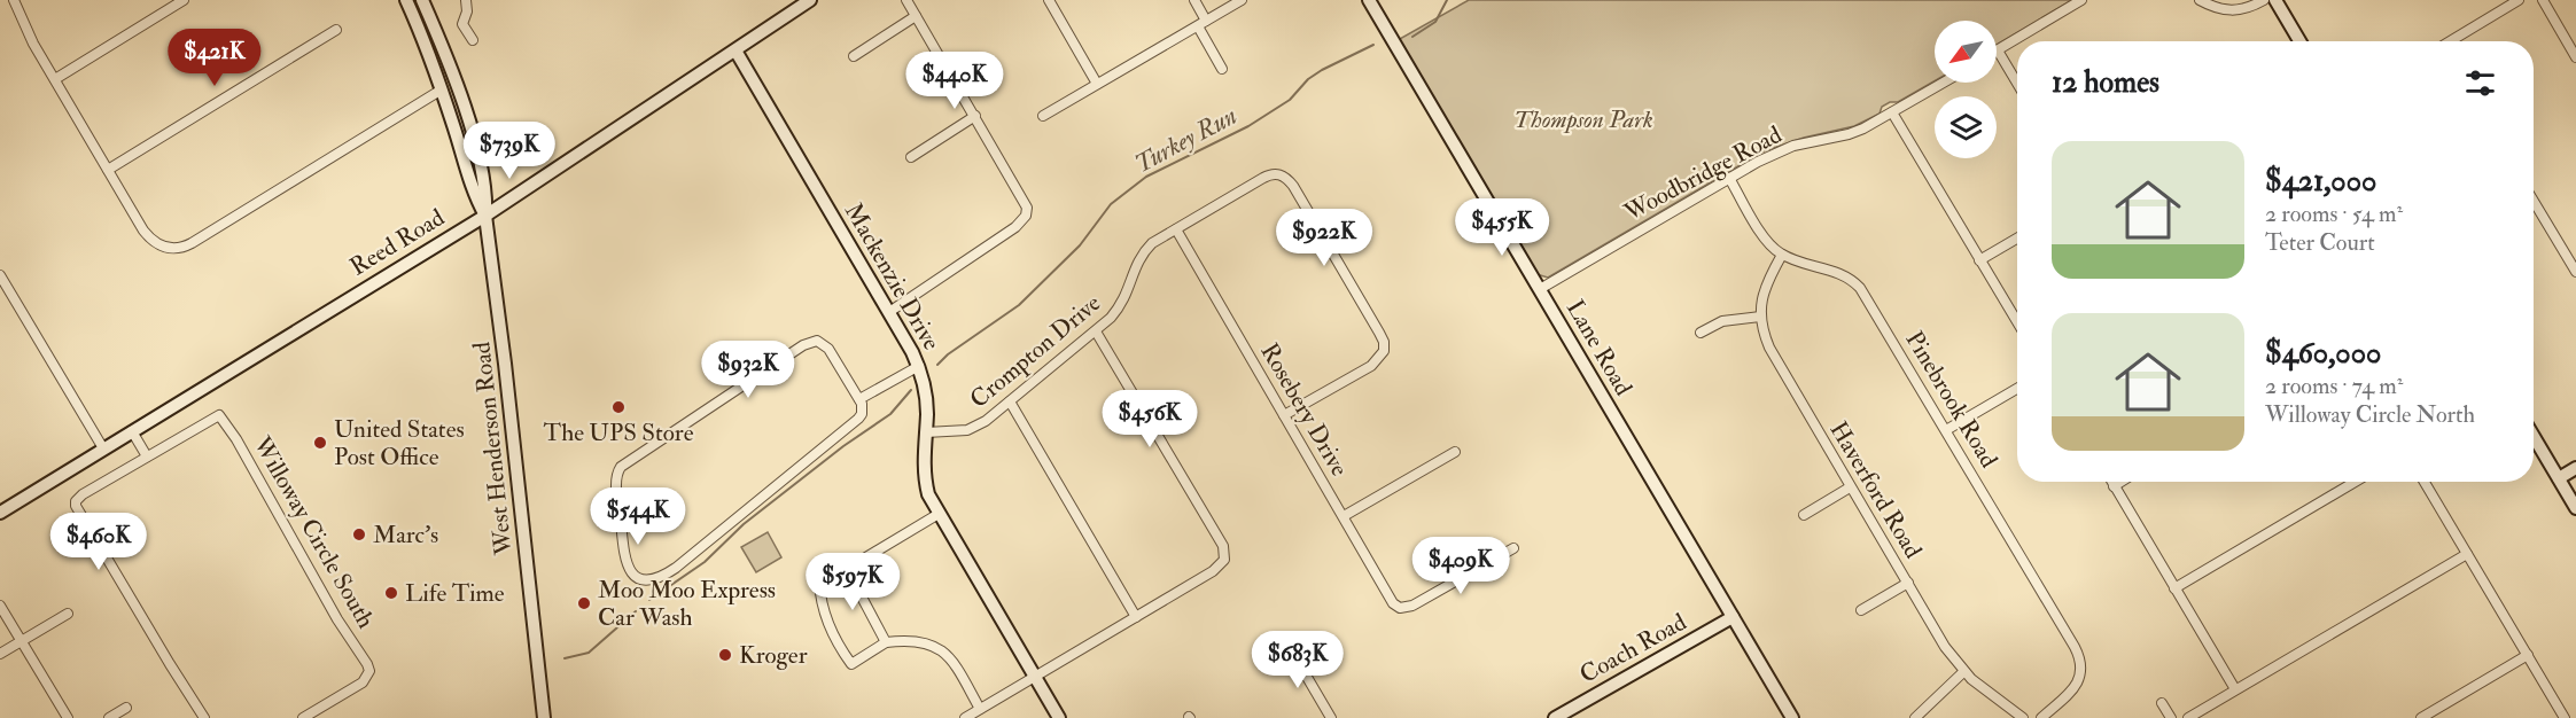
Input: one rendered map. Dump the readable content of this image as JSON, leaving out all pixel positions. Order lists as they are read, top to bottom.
{
  "streets": {
    "main road": [
      "Reed Road",
      "Mackenzie Drive",
      "Lane Road",
      "West Henderson Road",
      "Coach Road"
    ],
    "street": [
      "Woodbridge Road",
      "Crompton Drive",
      "Pinebrook Road",
      "Rosebery Drive",
      "Haverford Road",
      "Willoway Circle South"
    ]
  },
  "crossings": [
    ["Woodbridge Road", "Lane Road"],
    ["Reed Road", "Mackenzie Drive"],
    ["Reed Road", "West Henderson Road"],
    ["Mackenzie Drive", "Crompton Drive"],
    ["Lane Road", "Coach Road"],
    ["Crompton Drive", "Rosebery Drive"],
    ["Pinebrook Road", "Haverford Road"]
  ],
  "water": ["Turkey Run"],
  "parks": ["Thompson Park"],
  "places": [
    "The UPS Store",
    "United States Post Office",
    "Marc's",
    "Life Time",
    "Moo Moo Express Car Wash",
    "Kroger"
  ],
  "north": "bottom left",
  "page": {
    "price": [
      "$421K",
      "$440K",
      "$739K",
      "$455K",
      "$922K",
      "$932K",
      "$456K",
      "$544K",
      "$460K",
      "$409K",
      "$597K",
      "$683K"
    ],
    "heading": "12 homes",
    "list": [
      {
        "name": "$421,000",
        "note": "2 rooms · 54 m² · Teter Court"
      },
      {
        "name": "$460,000",
        "note": "2 rooms · 74 m² · Willoway Circle North"
      }
    ]
  }
}
